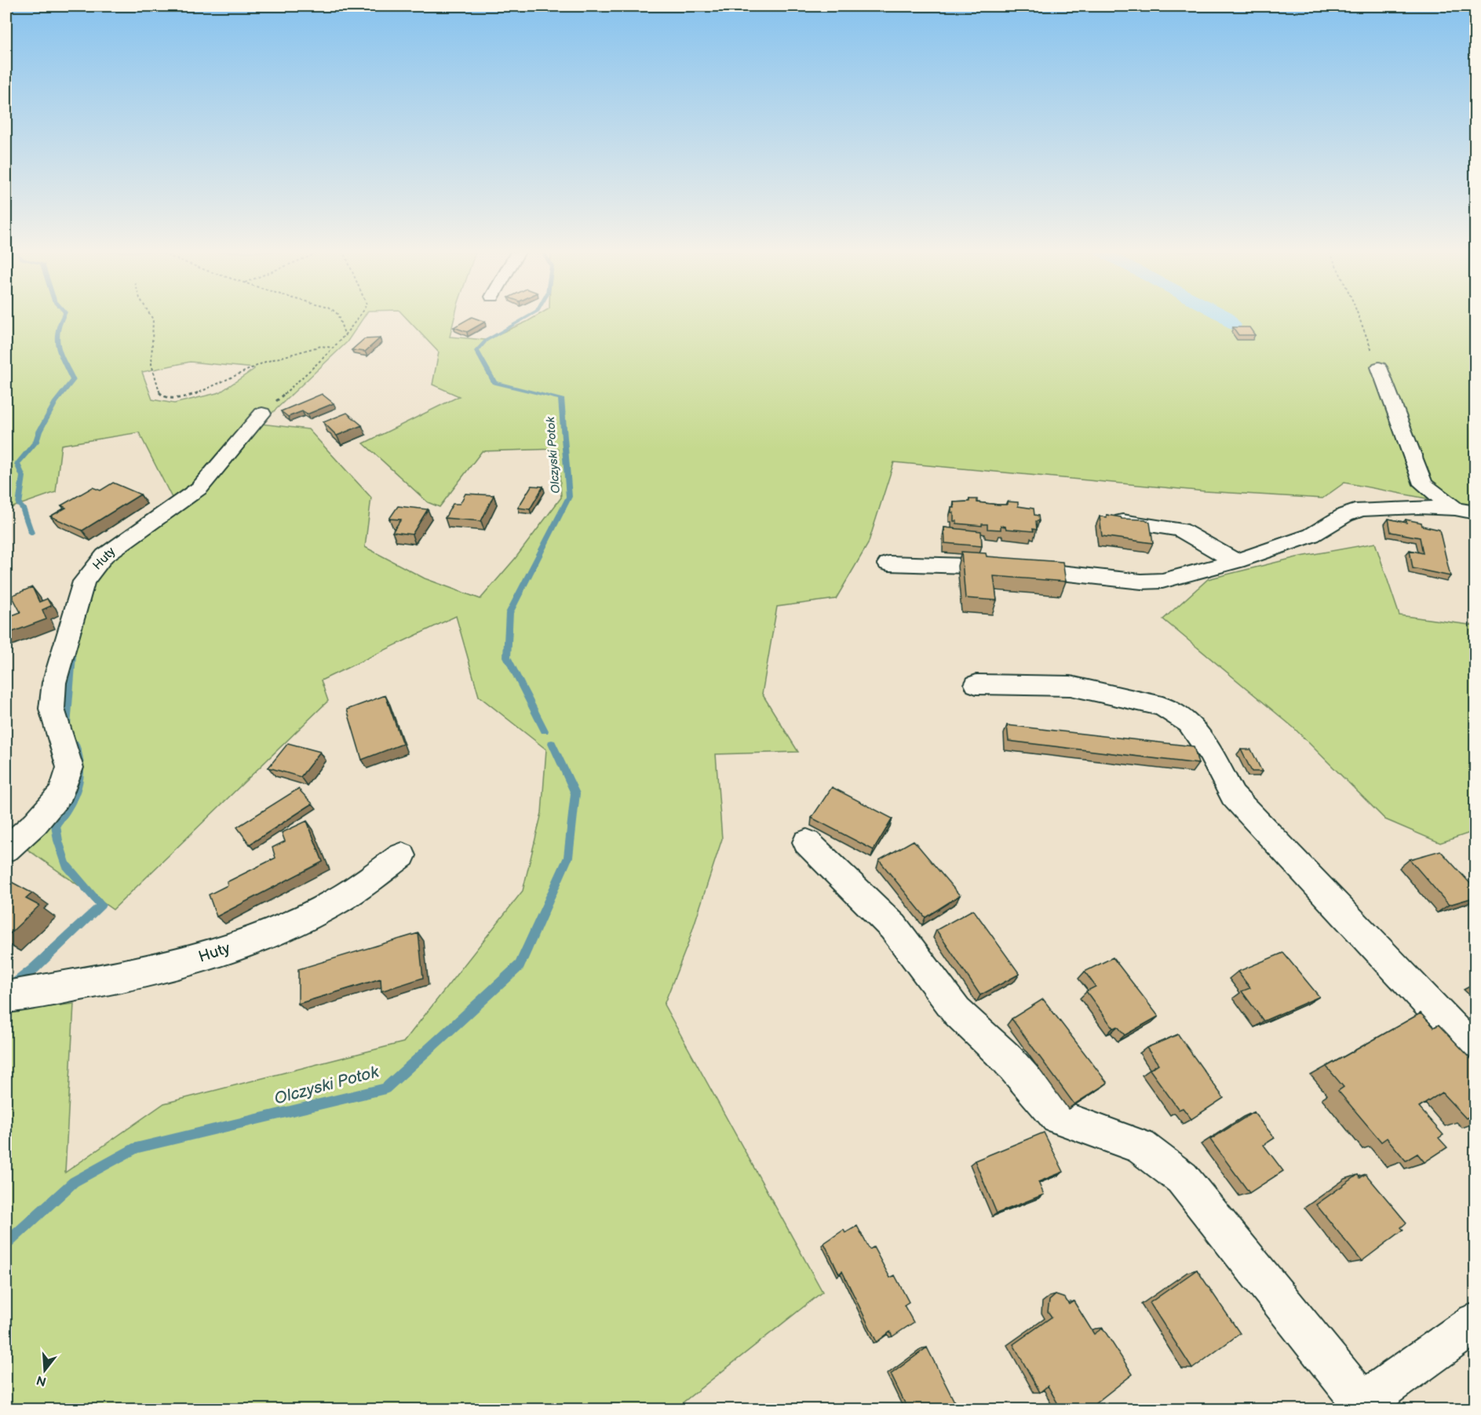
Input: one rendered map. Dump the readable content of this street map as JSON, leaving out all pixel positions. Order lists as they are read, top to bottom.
{
  "streets": {
    "street": ["Huty"]
  },
  "water": ["Olczyski Potok"],
  "north": "bottom"
}
